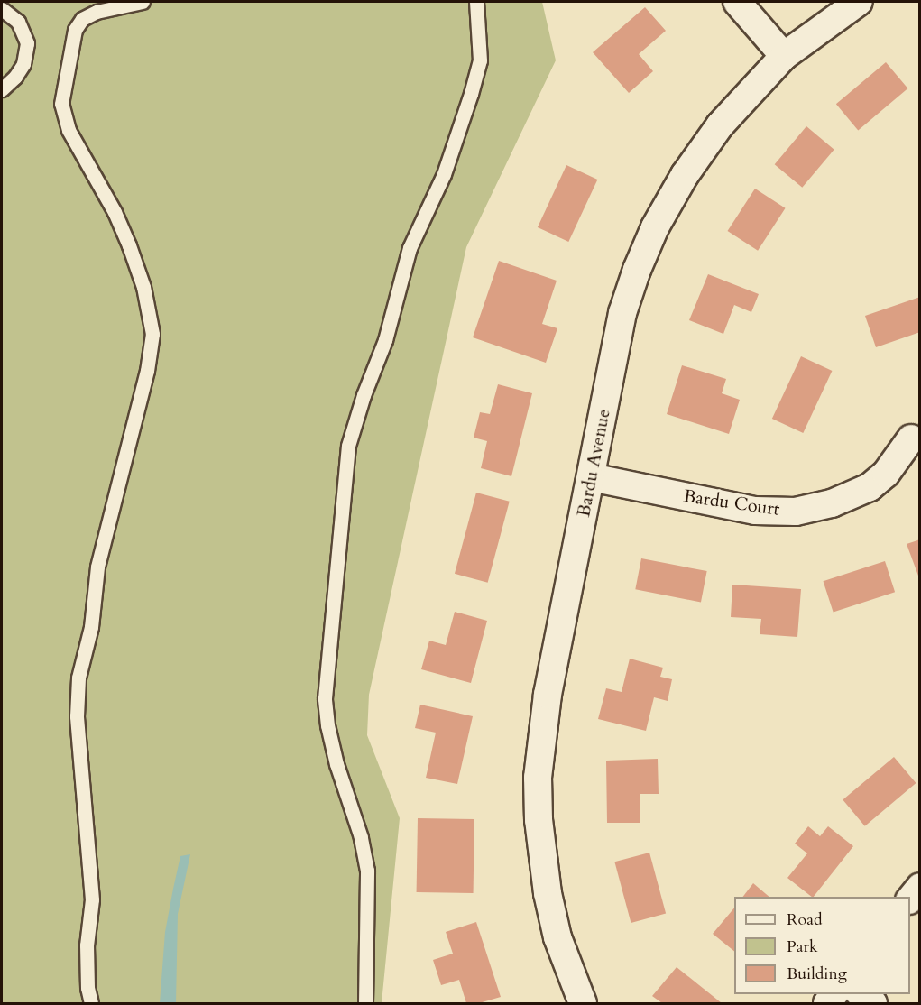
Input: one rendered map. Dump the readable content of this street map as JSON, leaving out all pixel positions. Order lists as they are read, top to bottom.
{
  "streets": {
    "street": ["Bardu Avenue", "Bardu Court"]
  },
  "crossings": [
    ["Bardu Avenue", "Bardu Court"]
  ],
  "legend": ["Road", "Park", "Building"]
}
